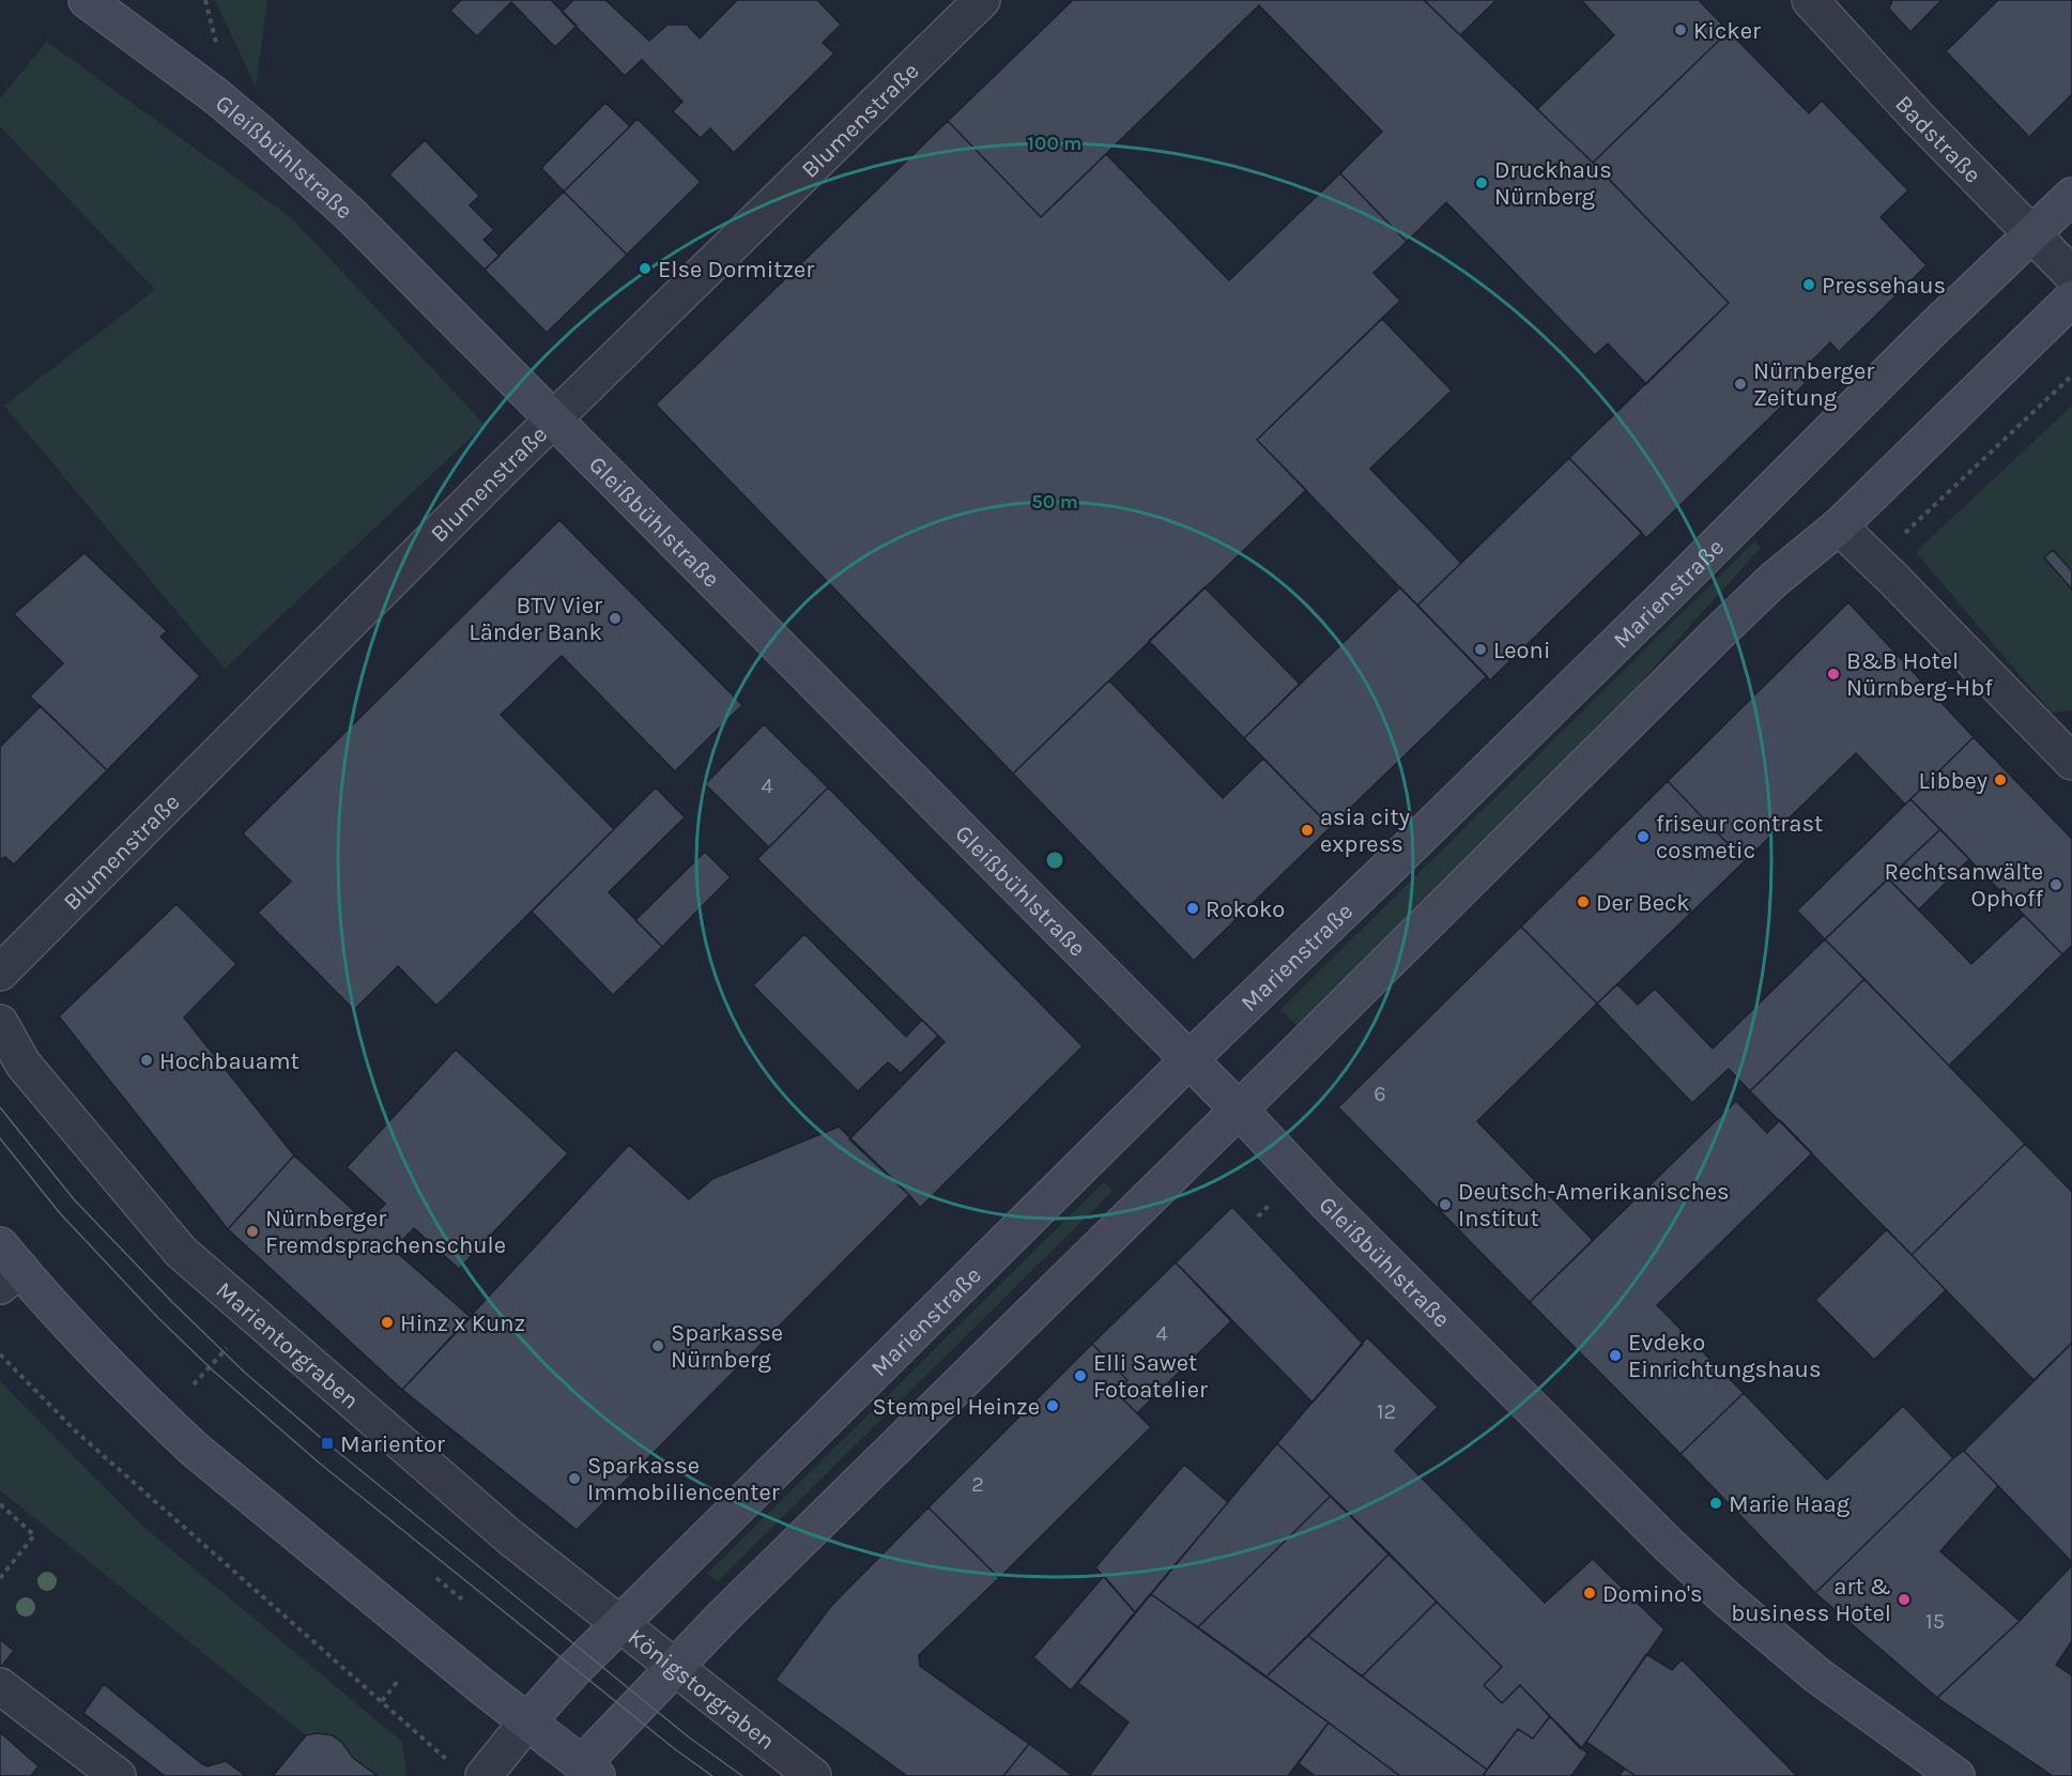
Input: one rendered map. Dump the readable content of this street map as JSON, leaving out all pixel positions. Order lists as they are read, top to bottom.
{
  "streets": {
    "main road": ["Gleißbühlstraße", "Marienstraße"],
    "street": [
      "Blumenstraße",
      "Badstraße",
      "Marientorgraben",
      "Königstorgraben"
    ]
  },
  "crossings": [
    ["Blumenstraße", "Gleißbühlstraße"],
    ["Badstraße", "Marienstraße"],
    ["Gleißbühlstraße", "Marienstraße"],
    ["Marienstraße", "Marientorgraben"],
    ["Marienstraße", "Königstorgraben"],
    ["Marientorgraben", "Königstorgraben"]
  ],
  "places": {
    "other": [
      "Kicker",
      "Druckhaus Nürnberg",
      "Else Dormitzer",
      "Pressehaus",
      "Nürnberger Zeitung",
      "BTV Vier Länder Bank",
      "Leoni",
      "B&B Hotel Nürnberg-Hbf",
      "Libbey",
      "asia city express",
      "friseur contrast cosmetic",
      "Rechtsanwälte Ophoff",
      "Der Beck",
      "Rokoko",
      "Hochbauamt",
      "Deutsch-Amerikanisches Institut",
      "Nürnberger Fremdsprachenschule",
      "Hinz x Kunz",
      "Sparkasse Nürnberg",
      "Evdeko Einrichtungshaus",
      "Elli Sawet Fotoatelier",
      "Stempel Heinze",
      "Sparkasse Immobiliencenter",
      "Marie Haag",
      "Domino's",
      "art & business Hotel"
    ],
    "transit": ["Marientor"]
  },
  "house_numbers": [
    "4",
    "6",
    "4",
    "12",
    "2",
    "15"
  ],
  "rings": ["100 m", "50 m"]
}
